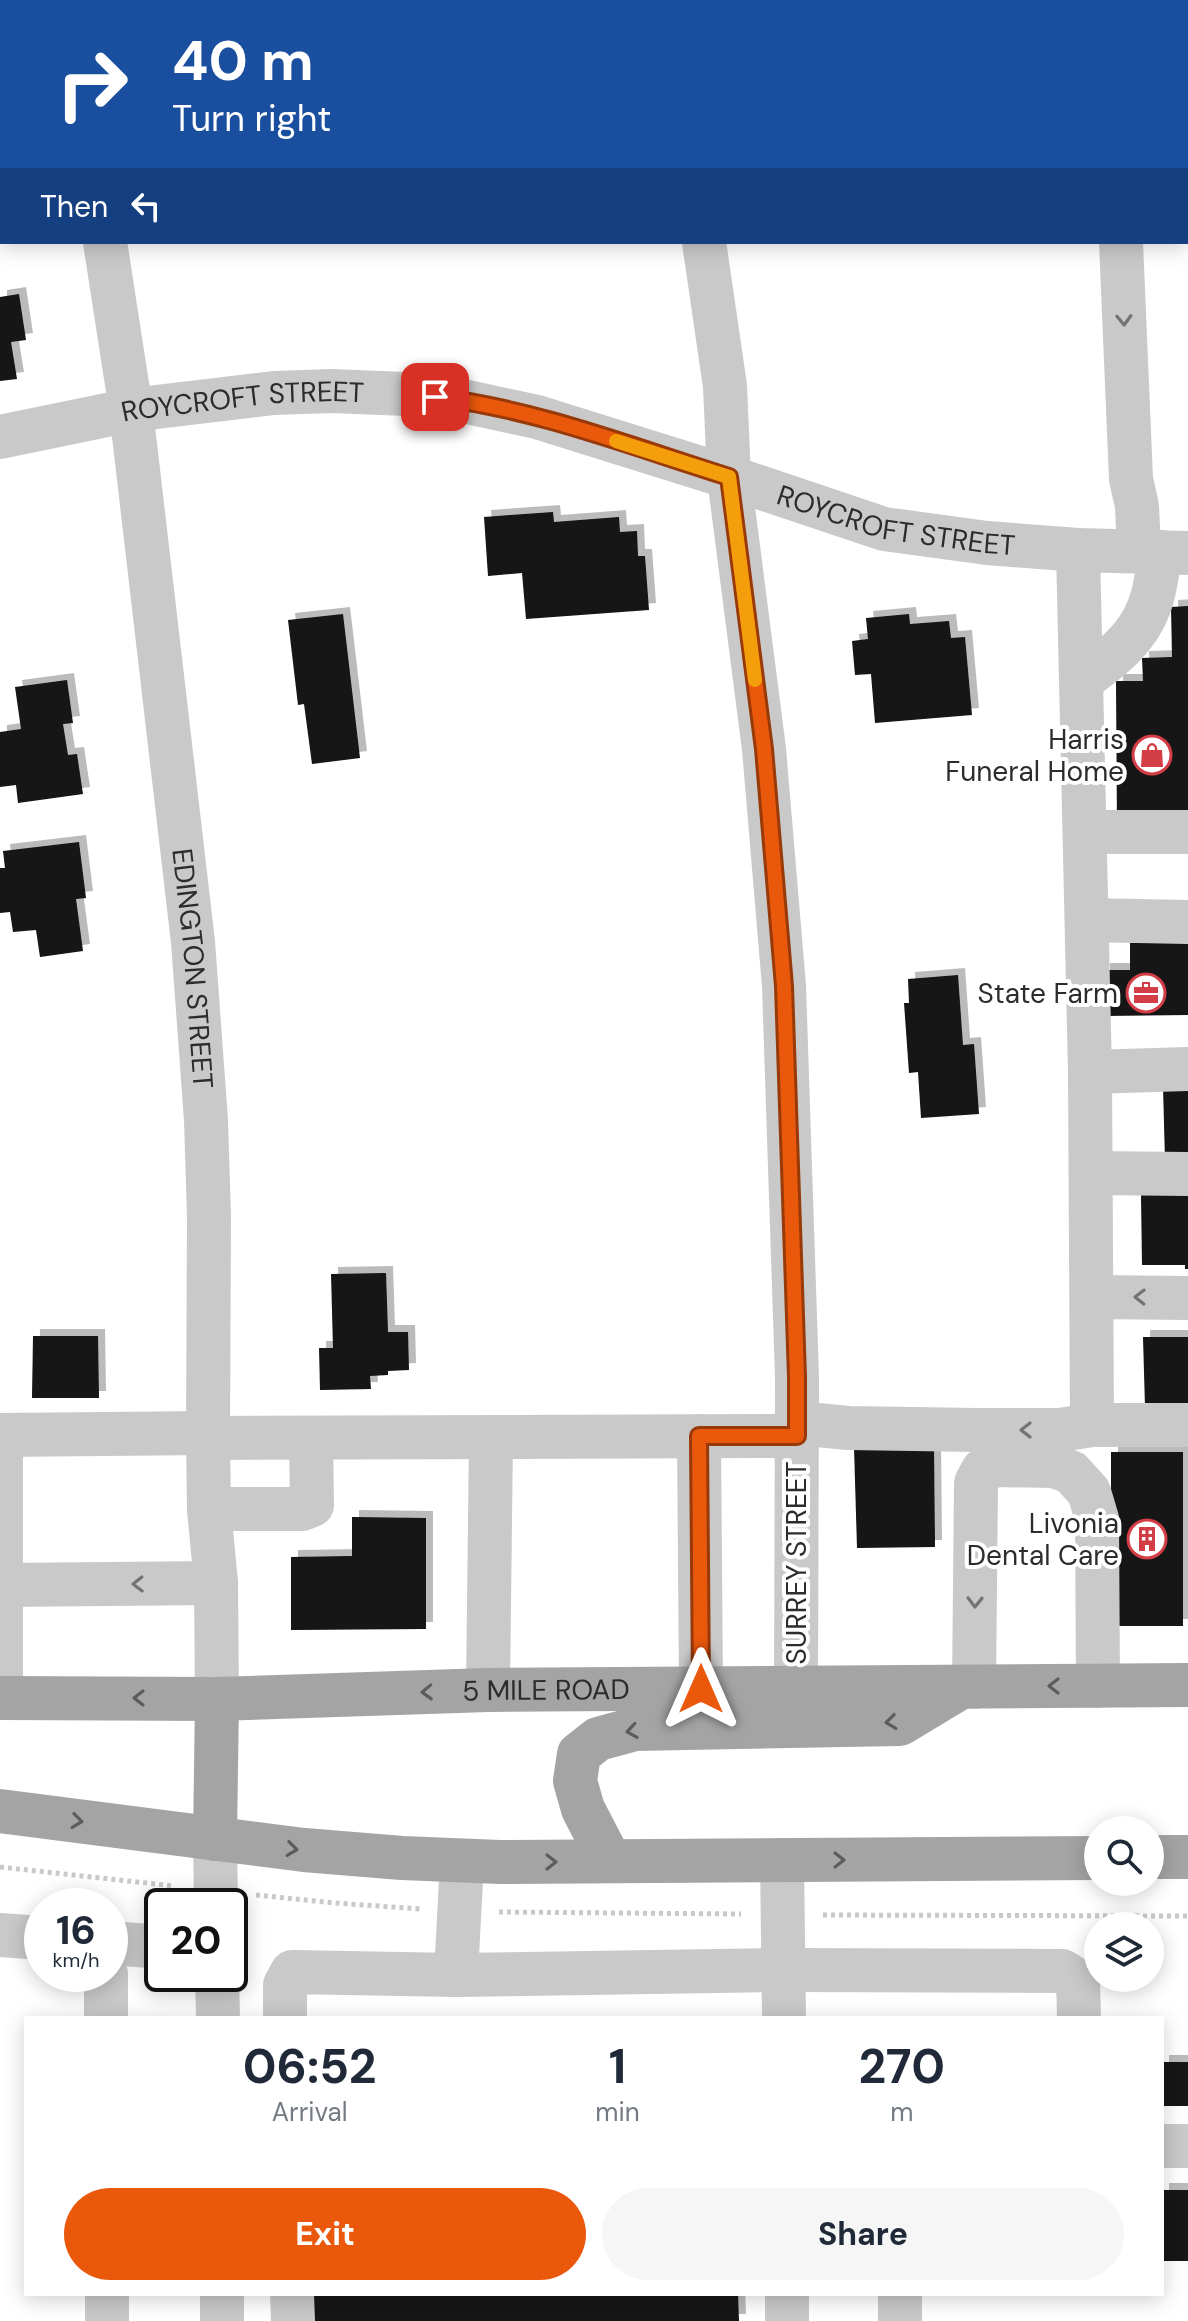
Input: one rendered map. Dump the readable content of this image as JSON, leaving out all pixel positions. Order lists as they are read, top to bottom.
{
  "streets": {
    "main road": ["5 MILE ROAD"],
    "street": ["ROYCROFT STREET", "EDINGTON STREET", "SURREY STREET"]
  },
  "crossings": [
    ["ROYCROFT STREET", "EDINGTON STREET"],
    ["ROYCROFT STREET", "SURREY STREET"],
    ["EDINGTON STREET", "5 MILE ROAD"],
    ["SURREY STREET", "5 MILE ROAD"]
  ],
  "places": {
    "shop": ["Harris Funeral Home"],
    "office": ["State Farm"],
    "building": ["Livonia Dental Care"]
  },
  "page": {
    "turn": ["40 m", "Turn right"],
    "then": "Then",
    "speed": "16 km/h",
    "limit": "20",
    "eta": [
      "06:52",
      "Arrival",
      "1",
      "min",
      "270",
      "m"
    ],
    "buttons": ["Exit", "Share"]
  }
}
